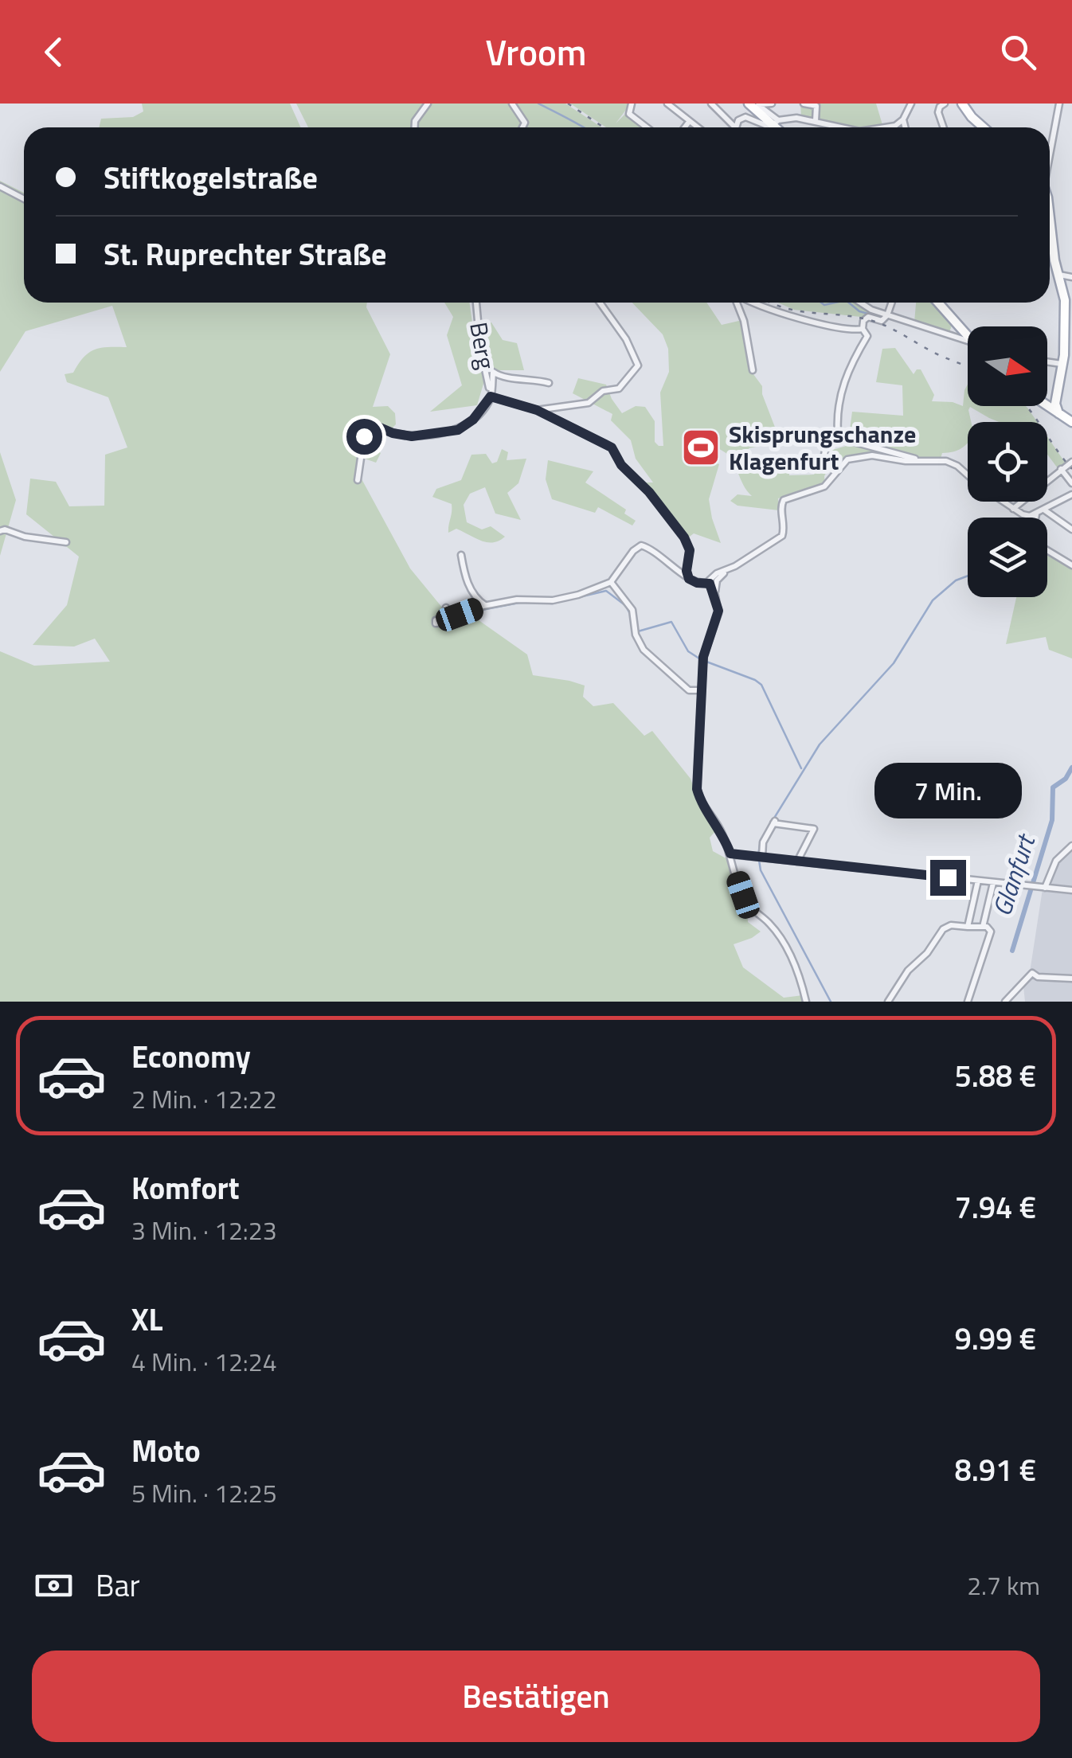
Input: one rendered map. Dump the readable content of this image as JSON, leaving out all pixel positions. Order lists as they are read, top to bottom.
{
  "streets": {
    "street": ["Berg"]
  },
  "water": ["Glanfurt"],
  "places": {
    "sports": ["Skisprungschanze Klagenfurt"]
  },
  "north": "right",
  "page": {
    "header": "Vroom",
    "banner": ["Stiftkogelstraße", "St. Ruprechter Straße"],
    "bubble": "7 Min.",
    "list": [
      {
        "name": "Economy",
        "note": "2 Min. · 12:22",
        "value": "5.88 €"
      },
      {
        "name": "Komfort",
        "note": "3 Min. · 12:23",
        "value": "7.94 €"
      },
      {
        "name": "XL",
        "note": "4 Min. · 12:24",
        "value": "9.99 €"
      },
      {
        "name": "Moto",
        "note": "5 Min. · 12:25",
        "value": "8.91 €"
      }
    ],
    "pay": ["Bar", "2.7 km"],
    "buttons": "Bestätigen"
  }
}
